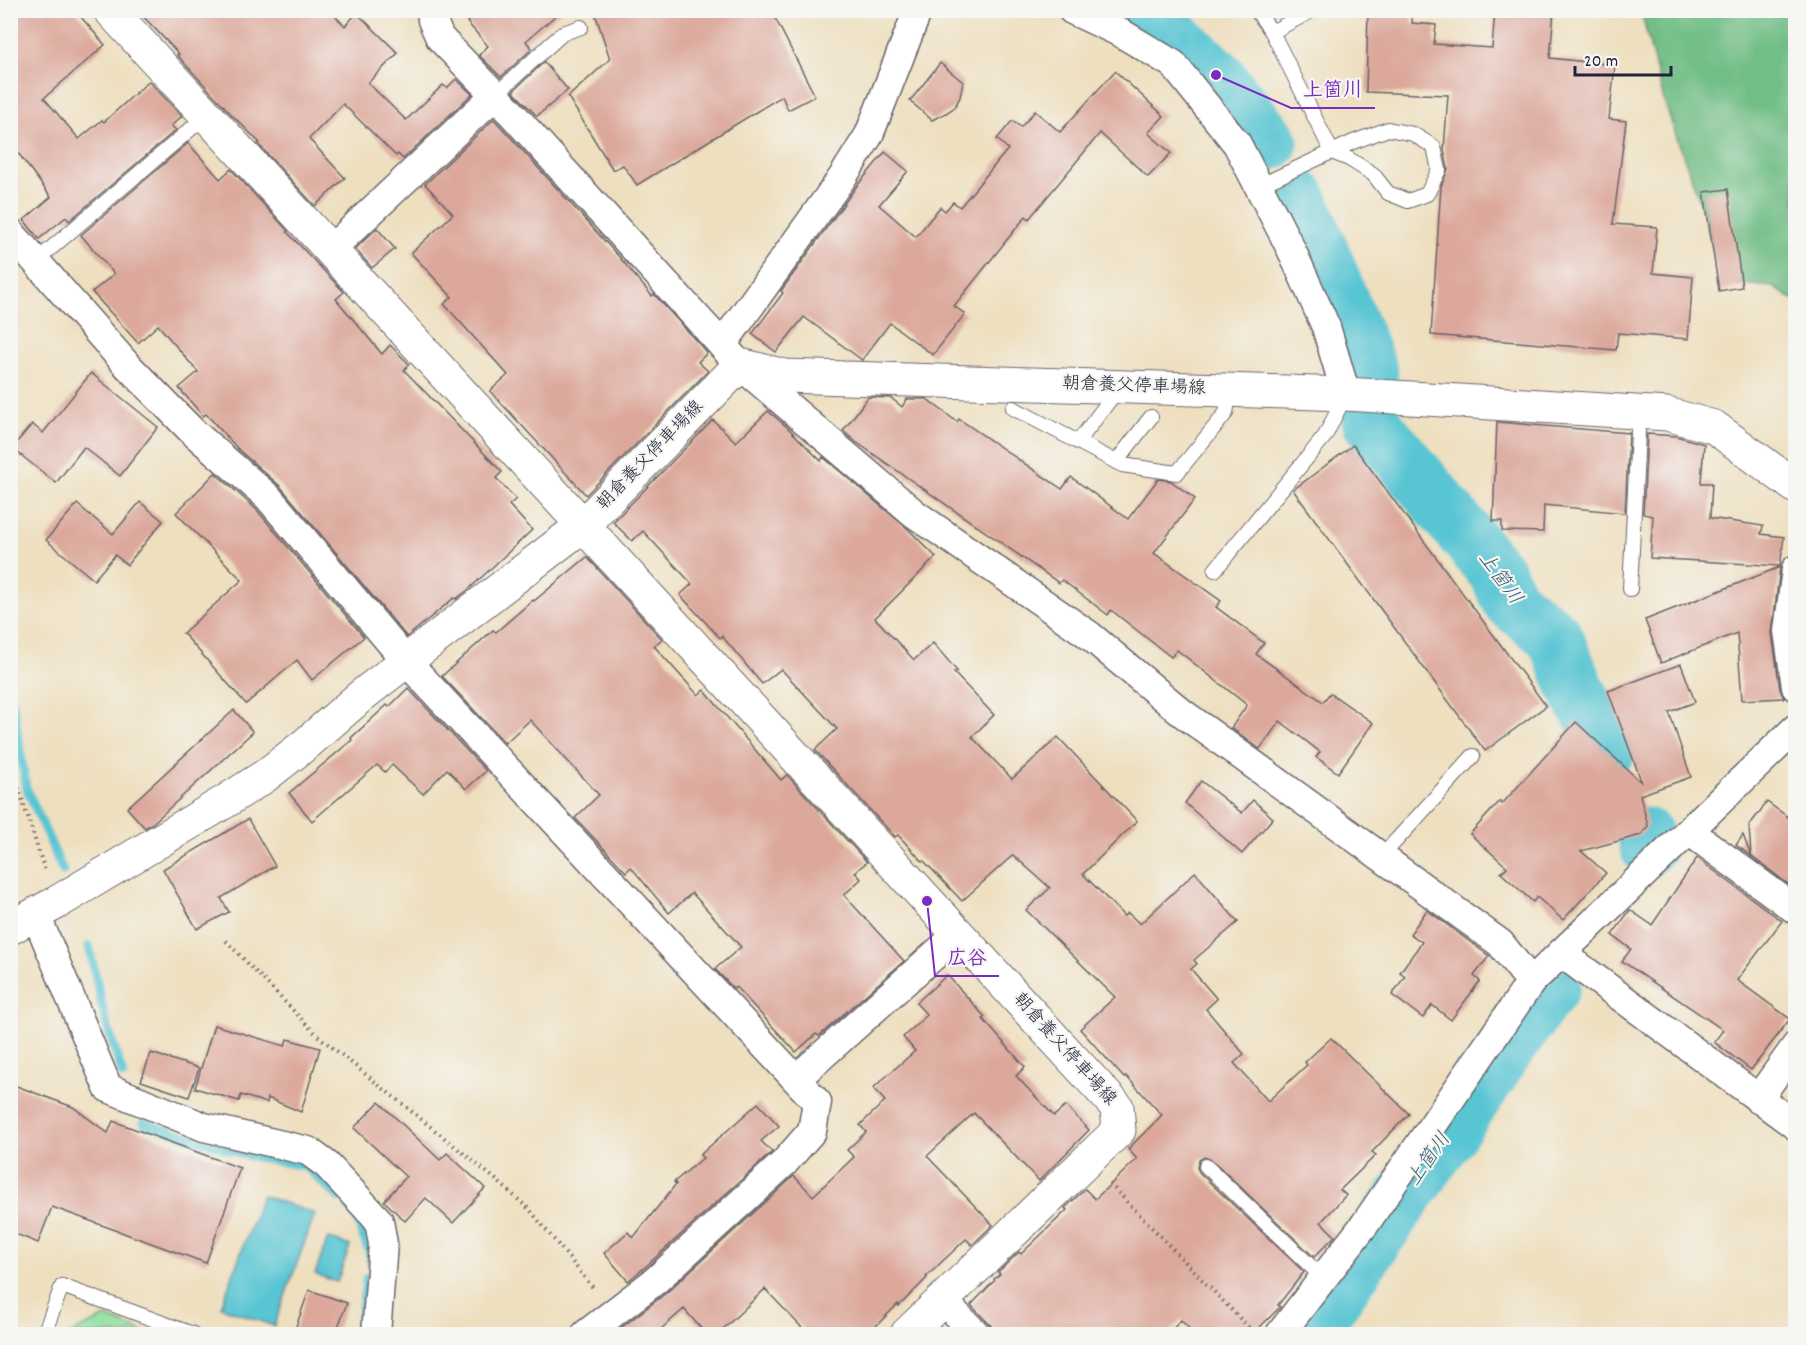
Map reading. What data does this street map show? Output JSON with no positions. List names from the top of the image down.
{
  "streets": {
    "main road": ["朝倉養父停車場線"]
  },
  "water": ["上箇川"],
  "places": ["上箇川", "広谷"],
  "scale_bar": "20 m"
}
